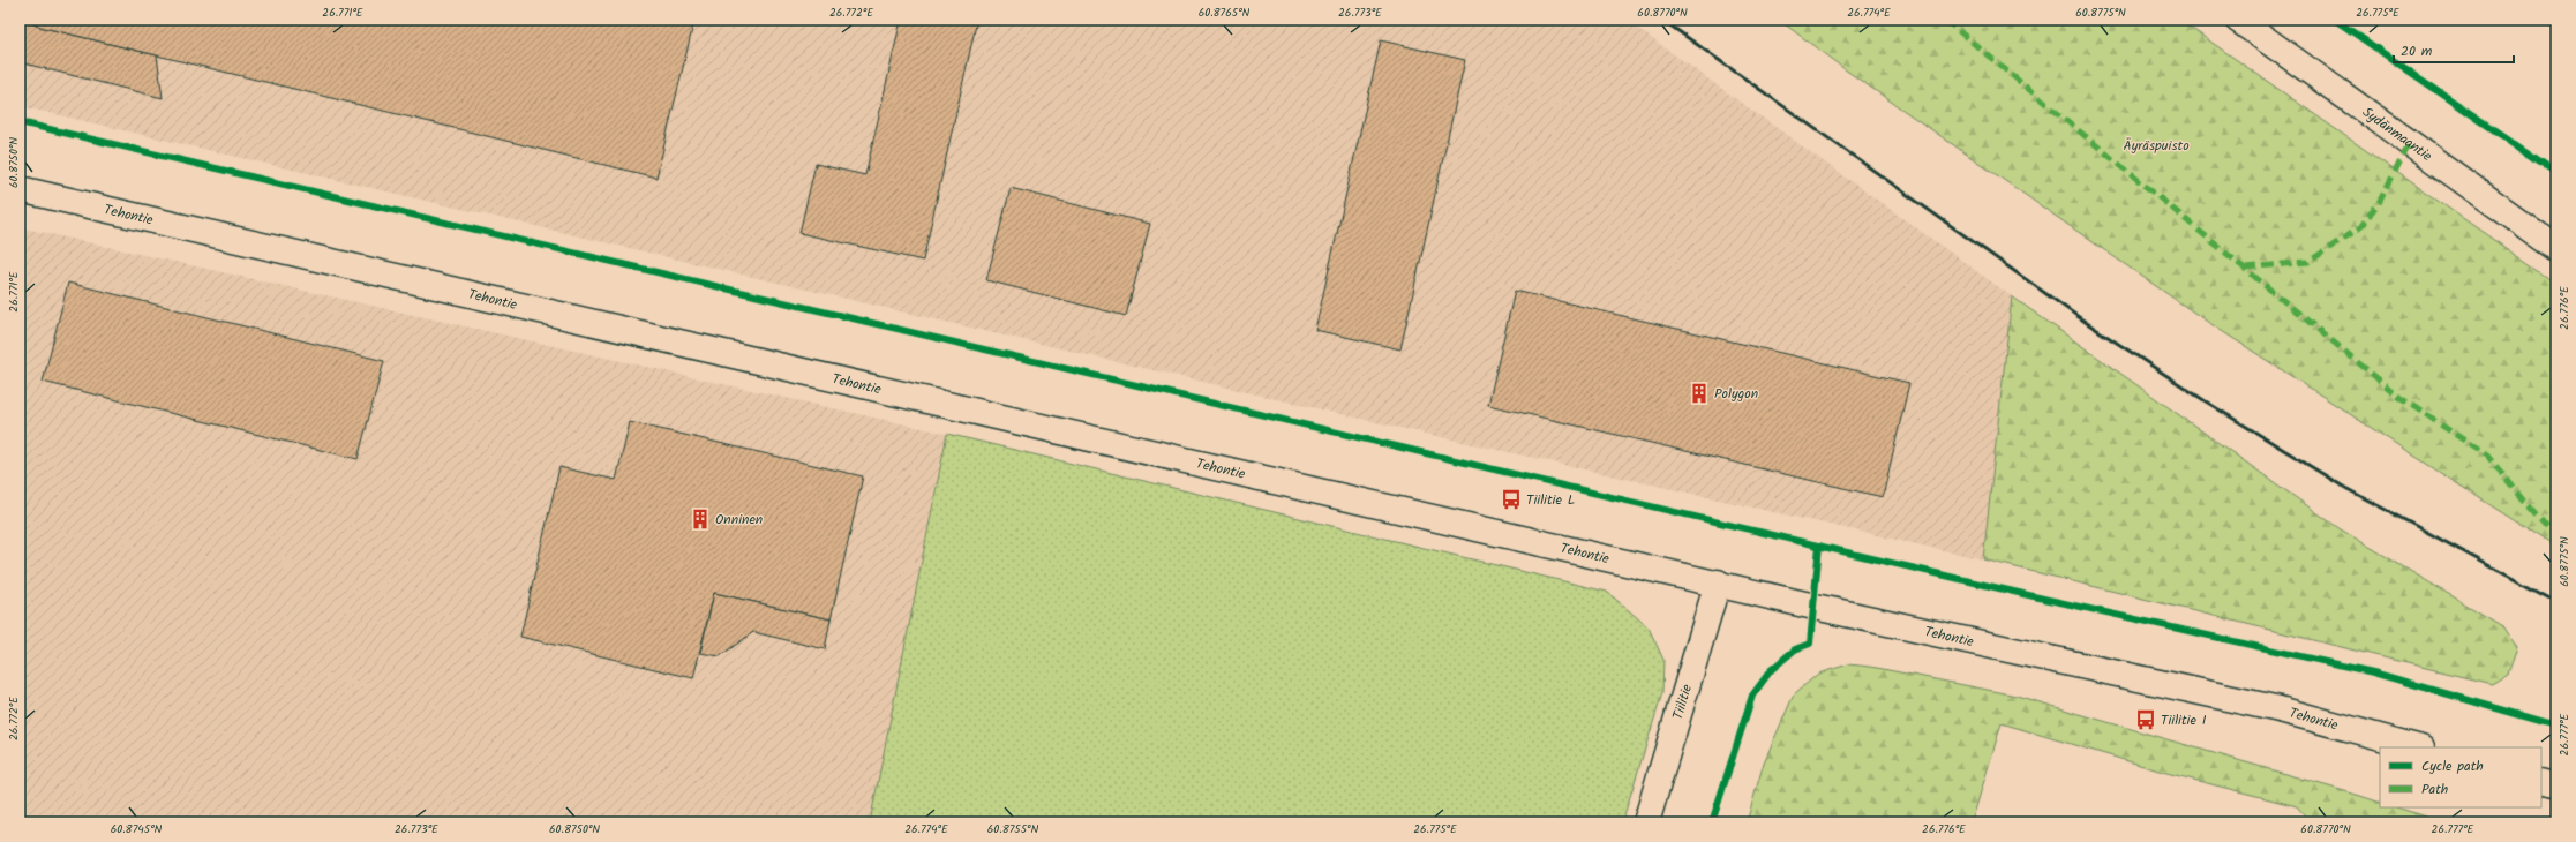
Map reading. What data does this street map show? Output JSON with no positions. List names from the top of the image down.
{
  "streets": {
    "street": ["Sydänmaantie", "Tehontie", "Tiilitie"]
  },
  "crossings": [
    ["Tehontie", "Tiilitie"]
  ],
  "parks": ["Äyräspuisto"],
  "places": {
    "building": ["Polygon", "Onninen"],
    "bus stop": ["Tiilitie L", "Tiilitie I"]
  },
  "legend": ["Cycle path", "Path"],
  "scale_bar": "20 m",
  "coordinates": [
    "26.771°E",
    "26.772°E",
    "60.8765°N",
    "26.773°E",
    "60.8770°N",
    "26.774°E",
    "60.8775°N",
    "26.775°E",
    "60.8750°N",
    "26.776°E",
    "26.777°E",
    "60.8745°N",
    "60.8755°N"
  ]
}
